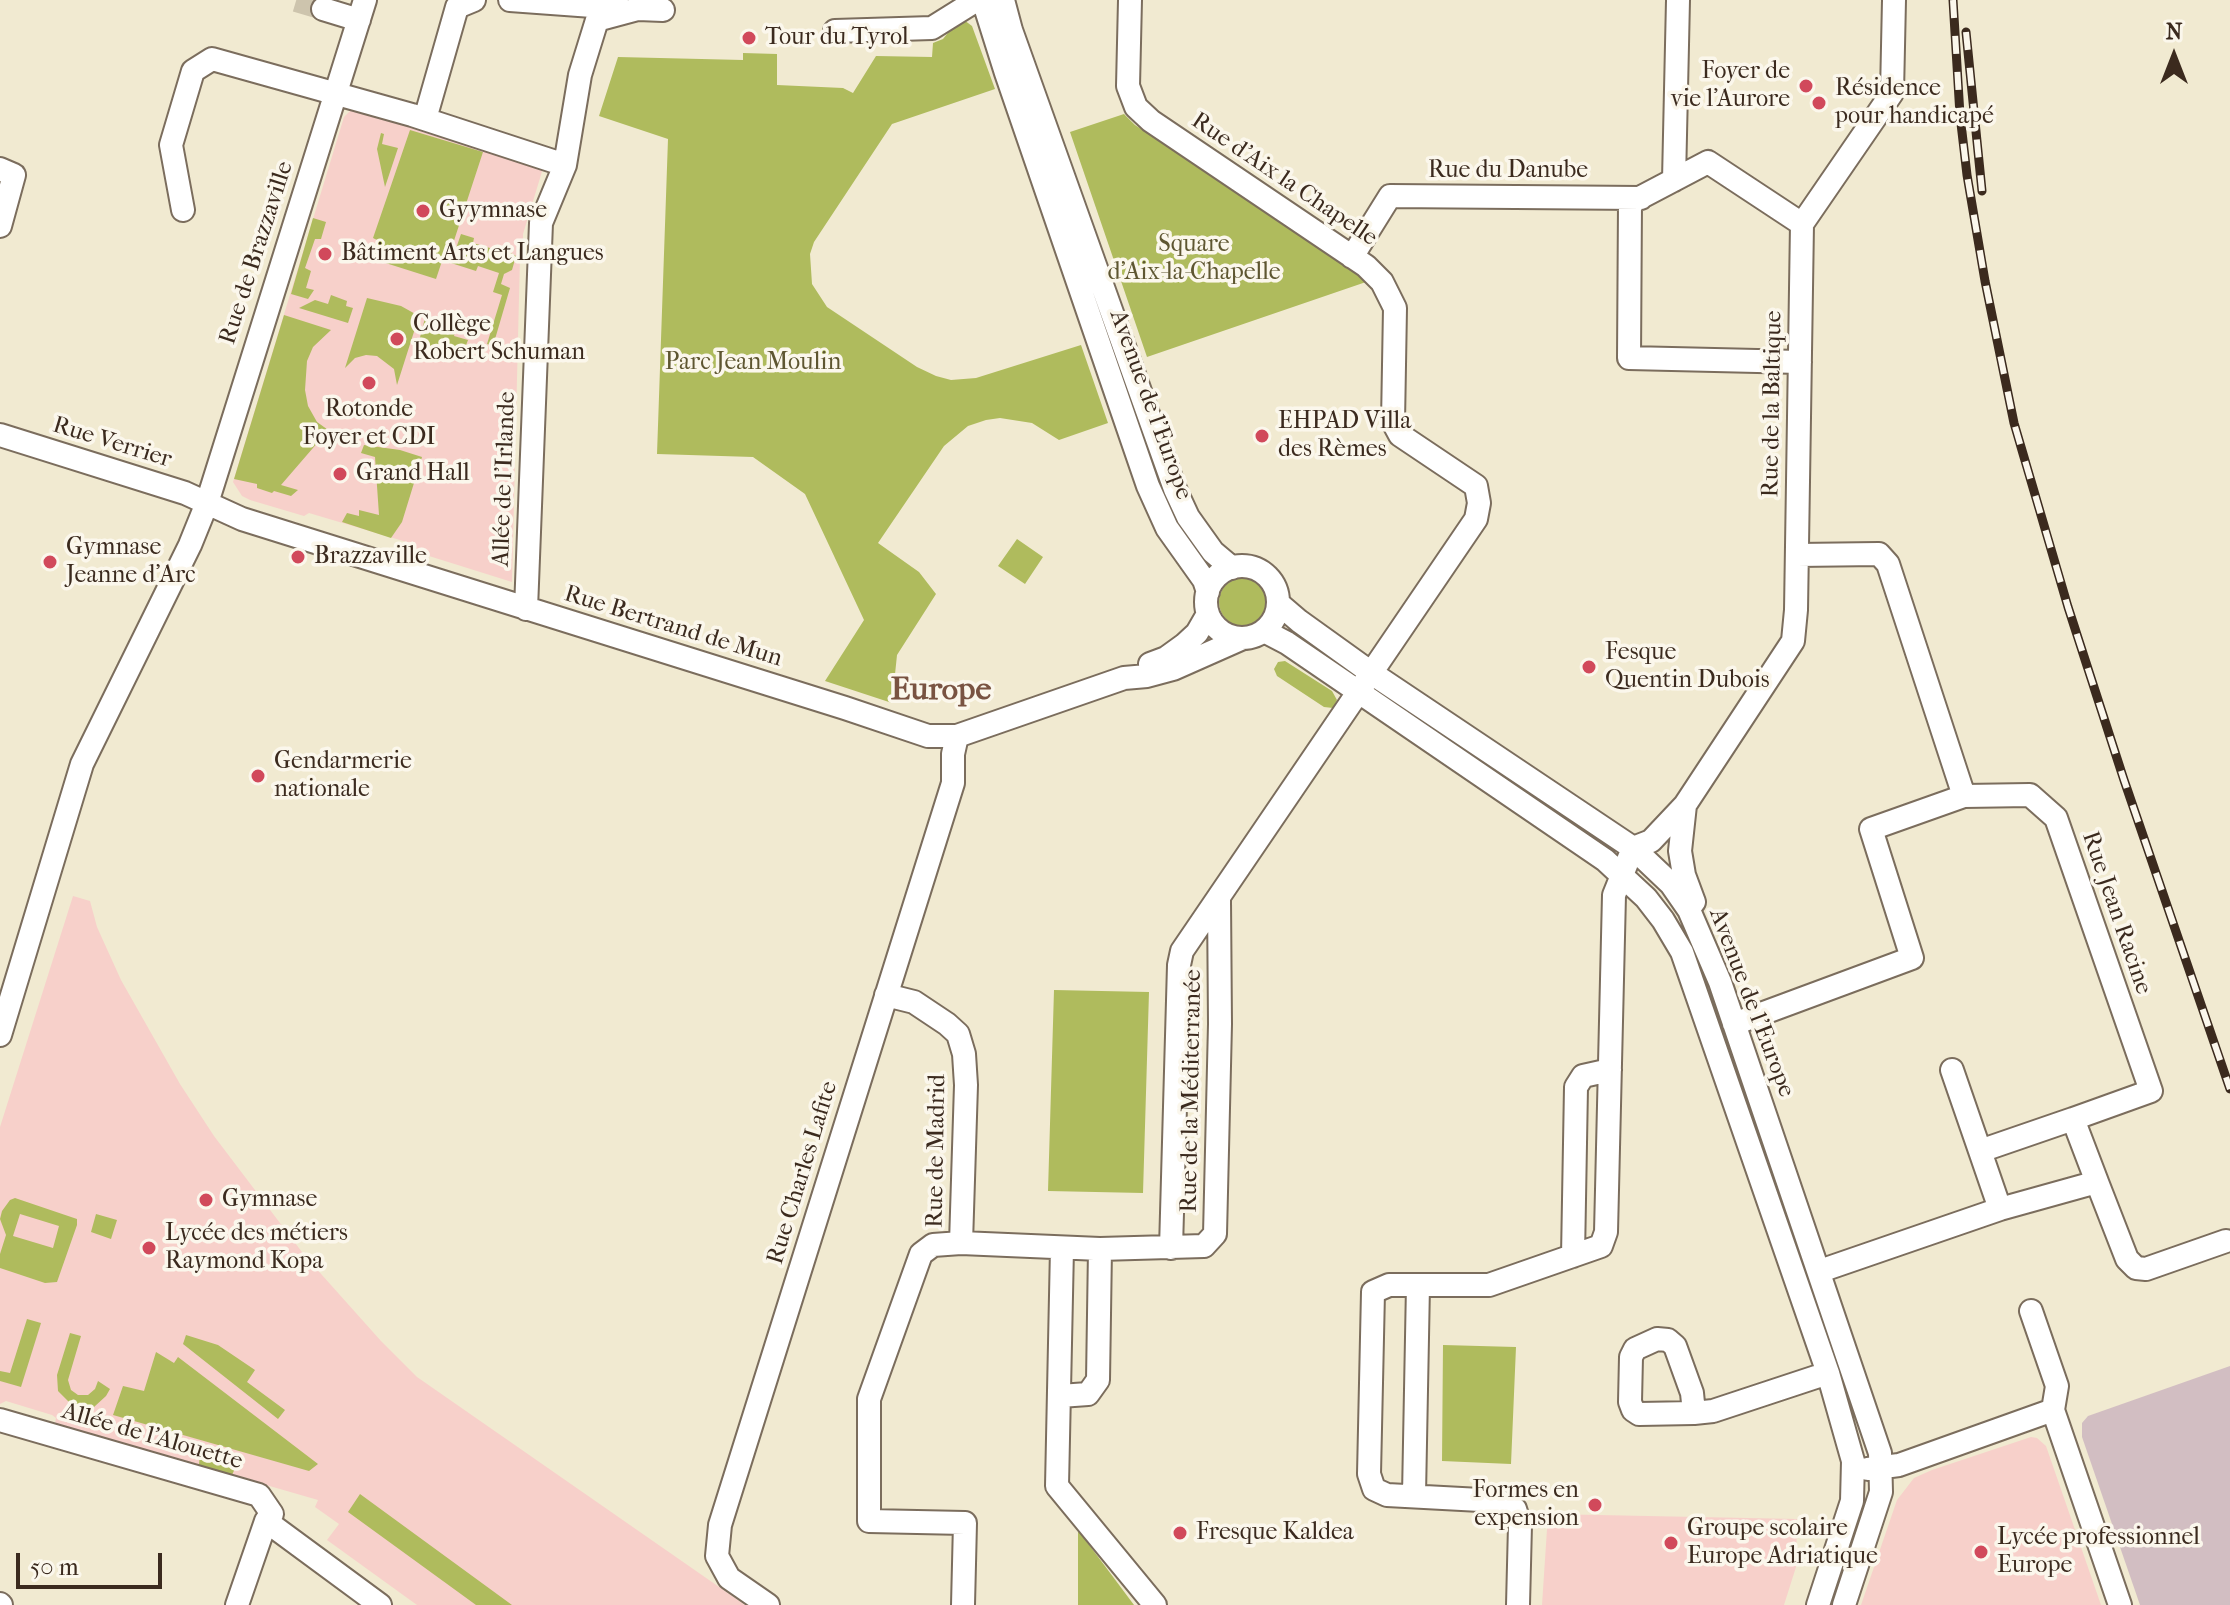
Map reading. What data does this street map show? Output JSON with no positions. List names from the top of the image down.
{
  "streets": {
    "street": [
      "Rue du Danube",
      "Rue d'Aix la Chapelle",
      "Rue de Brazzaville",
      "Rue de la Baltique",
      "Avenue de l'Europe",
      "Rue Verrier",
      "Allée de l'Irlande",
      "Rue Bertrand de Mun",
      "Rue Jean Racine",
      "Rue de la Méditerranée",
      "Rue de Madrid",
      "Rue Charles Lafite",
      "Allée de l'Alouette"
    ]
  },
  "crossings": [
    ["Rue du Danube", "Rue d'Aix la Chapelle"],
    ["Rue du Danube", "Rue de la Baltique"],
    ["Rue d'Aix la Chapelle", "Avenue de l'Europe"],
    ["Rue d'Aix la Chapelle", "Rue de la Méditerranée"],
    ["Rue de Brazzaville", "Rue Verrier"],
    ["Rue de Brazzaville", "Rue Bertrand de Mun"],
    ["Rue de la Baltique", "Avenue de l'Europe"],
    ["Avenue de l'Europe", "Rue Bertrand de Mun"],
    ["Avenue de l'Europe", "Rue de la Méditerranée"],
    ["Rue Verrier", "Rue Bertrand de Mun"],
    ["Allée de l'Irlande", "Rue Bertrand de Mun"],
    ["Rue Bertrand de Mun", "Rue Charles Lafite"],
    ["Rue de la Méditerranée", "Rue de Madrid"],
    ["Rue de Madrid", "Rue Charles Lafite"]
  ],
  "districts": ["Europe"],
  "parks": ["Square d’Aix-la-Chapelle", "Parc Jean Moulin"],
  "places": [
    "Tour du Tyrol",
    "Foyer de vie l’Aurore",
    "Résidence pour handicapé",
    "Gyymnase",
    "Bâtiment Arts et Langues",
    "Collège Robert Schuman",
    "Rotonde Foyer et CDI",
    "EHPAD Villa des Rèmes",
    "Grand Hall",
    "Brazzaville",
    "Gymnase Jeanne d'Arc",
    "Fesque Quentin Dubois",
    "Gendarmerie nationale",
    "Gymnase",
    "Lycée des métiers Raymond Kopa",
    "Formes en expension",
    "Fresque Kaldea",
    "Groupe scolaire Europe Adriatique",
    "Lycée professionnel Europe"
  ],
  "scale_bar": "50 m",
  "north": "top"
}
